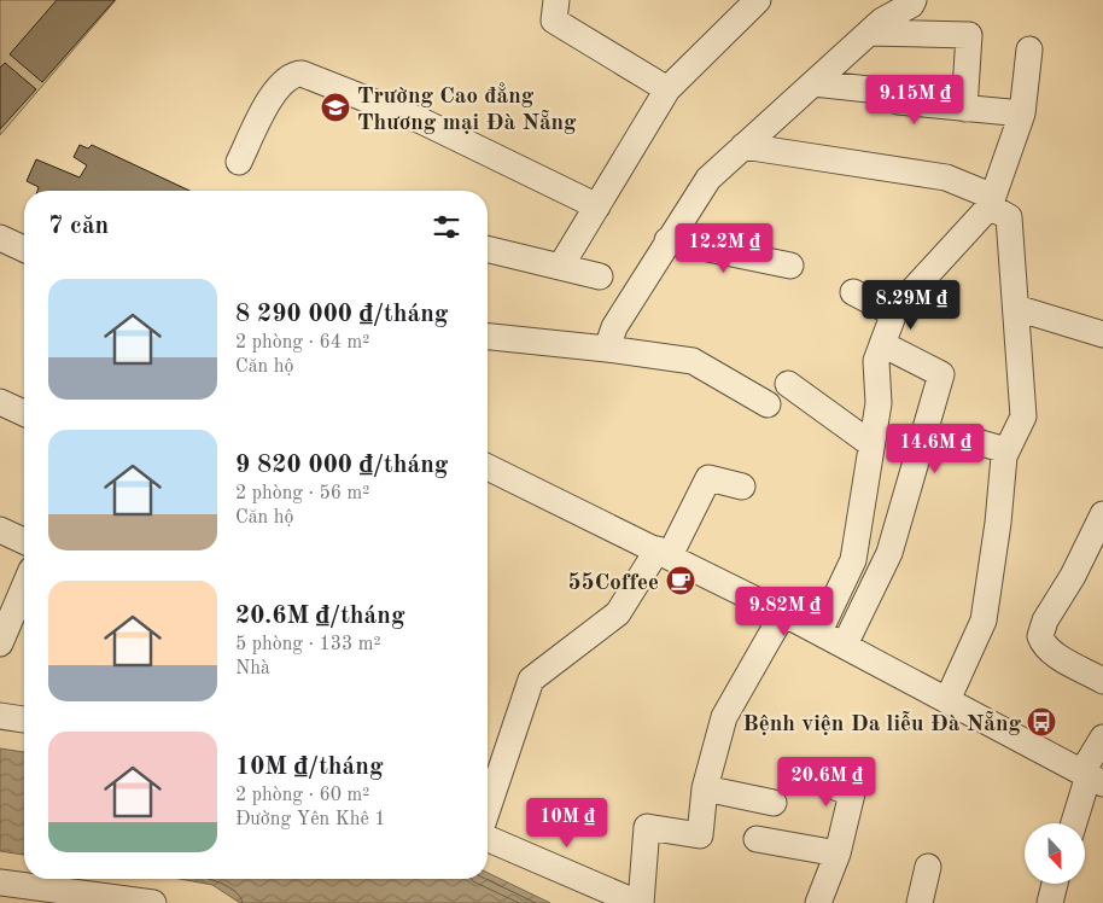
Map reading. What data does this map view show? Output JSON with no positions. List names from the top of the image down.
{
  "places": {
    "school or university": ["Trường Cao đẳng Thương mại Đà Nẵng"],
    "cafe": ["55Coffee"],
    "bus stop": ["Bệnh viện Da liễu Đà Nẵng"]
  },
  "north": "bottom",
  "page": {
    "price": [
      "9.15M ₫",
      "12.2M ₫",
      "8.29M ₫",
      "14.6M ₫",
      "9.82M ₫",
      "20.6M ₫",
      "10M ₫"
    ],
    "heading": "7 căn",
    "list": [
      {
        "name": "8 290 000 ₫/tháng",
        "note": "2 phòng · 64 m² · Căn hộ"
      },
      {
        "name": "9 820 000 ₫/tháng",
        "note": "2 phòng · 56 m² · Căn hộ"
      },
      {
        "name": "20.6M ₫/tháng",
        "note": "5 phòng · 133 m² · Nhà"
      },
      {
        "name": "10M ₫/tháng",
        "note": "2 phòng · 60 m² · Đường Yên Khê 1"
      }
    ]
  }
}
